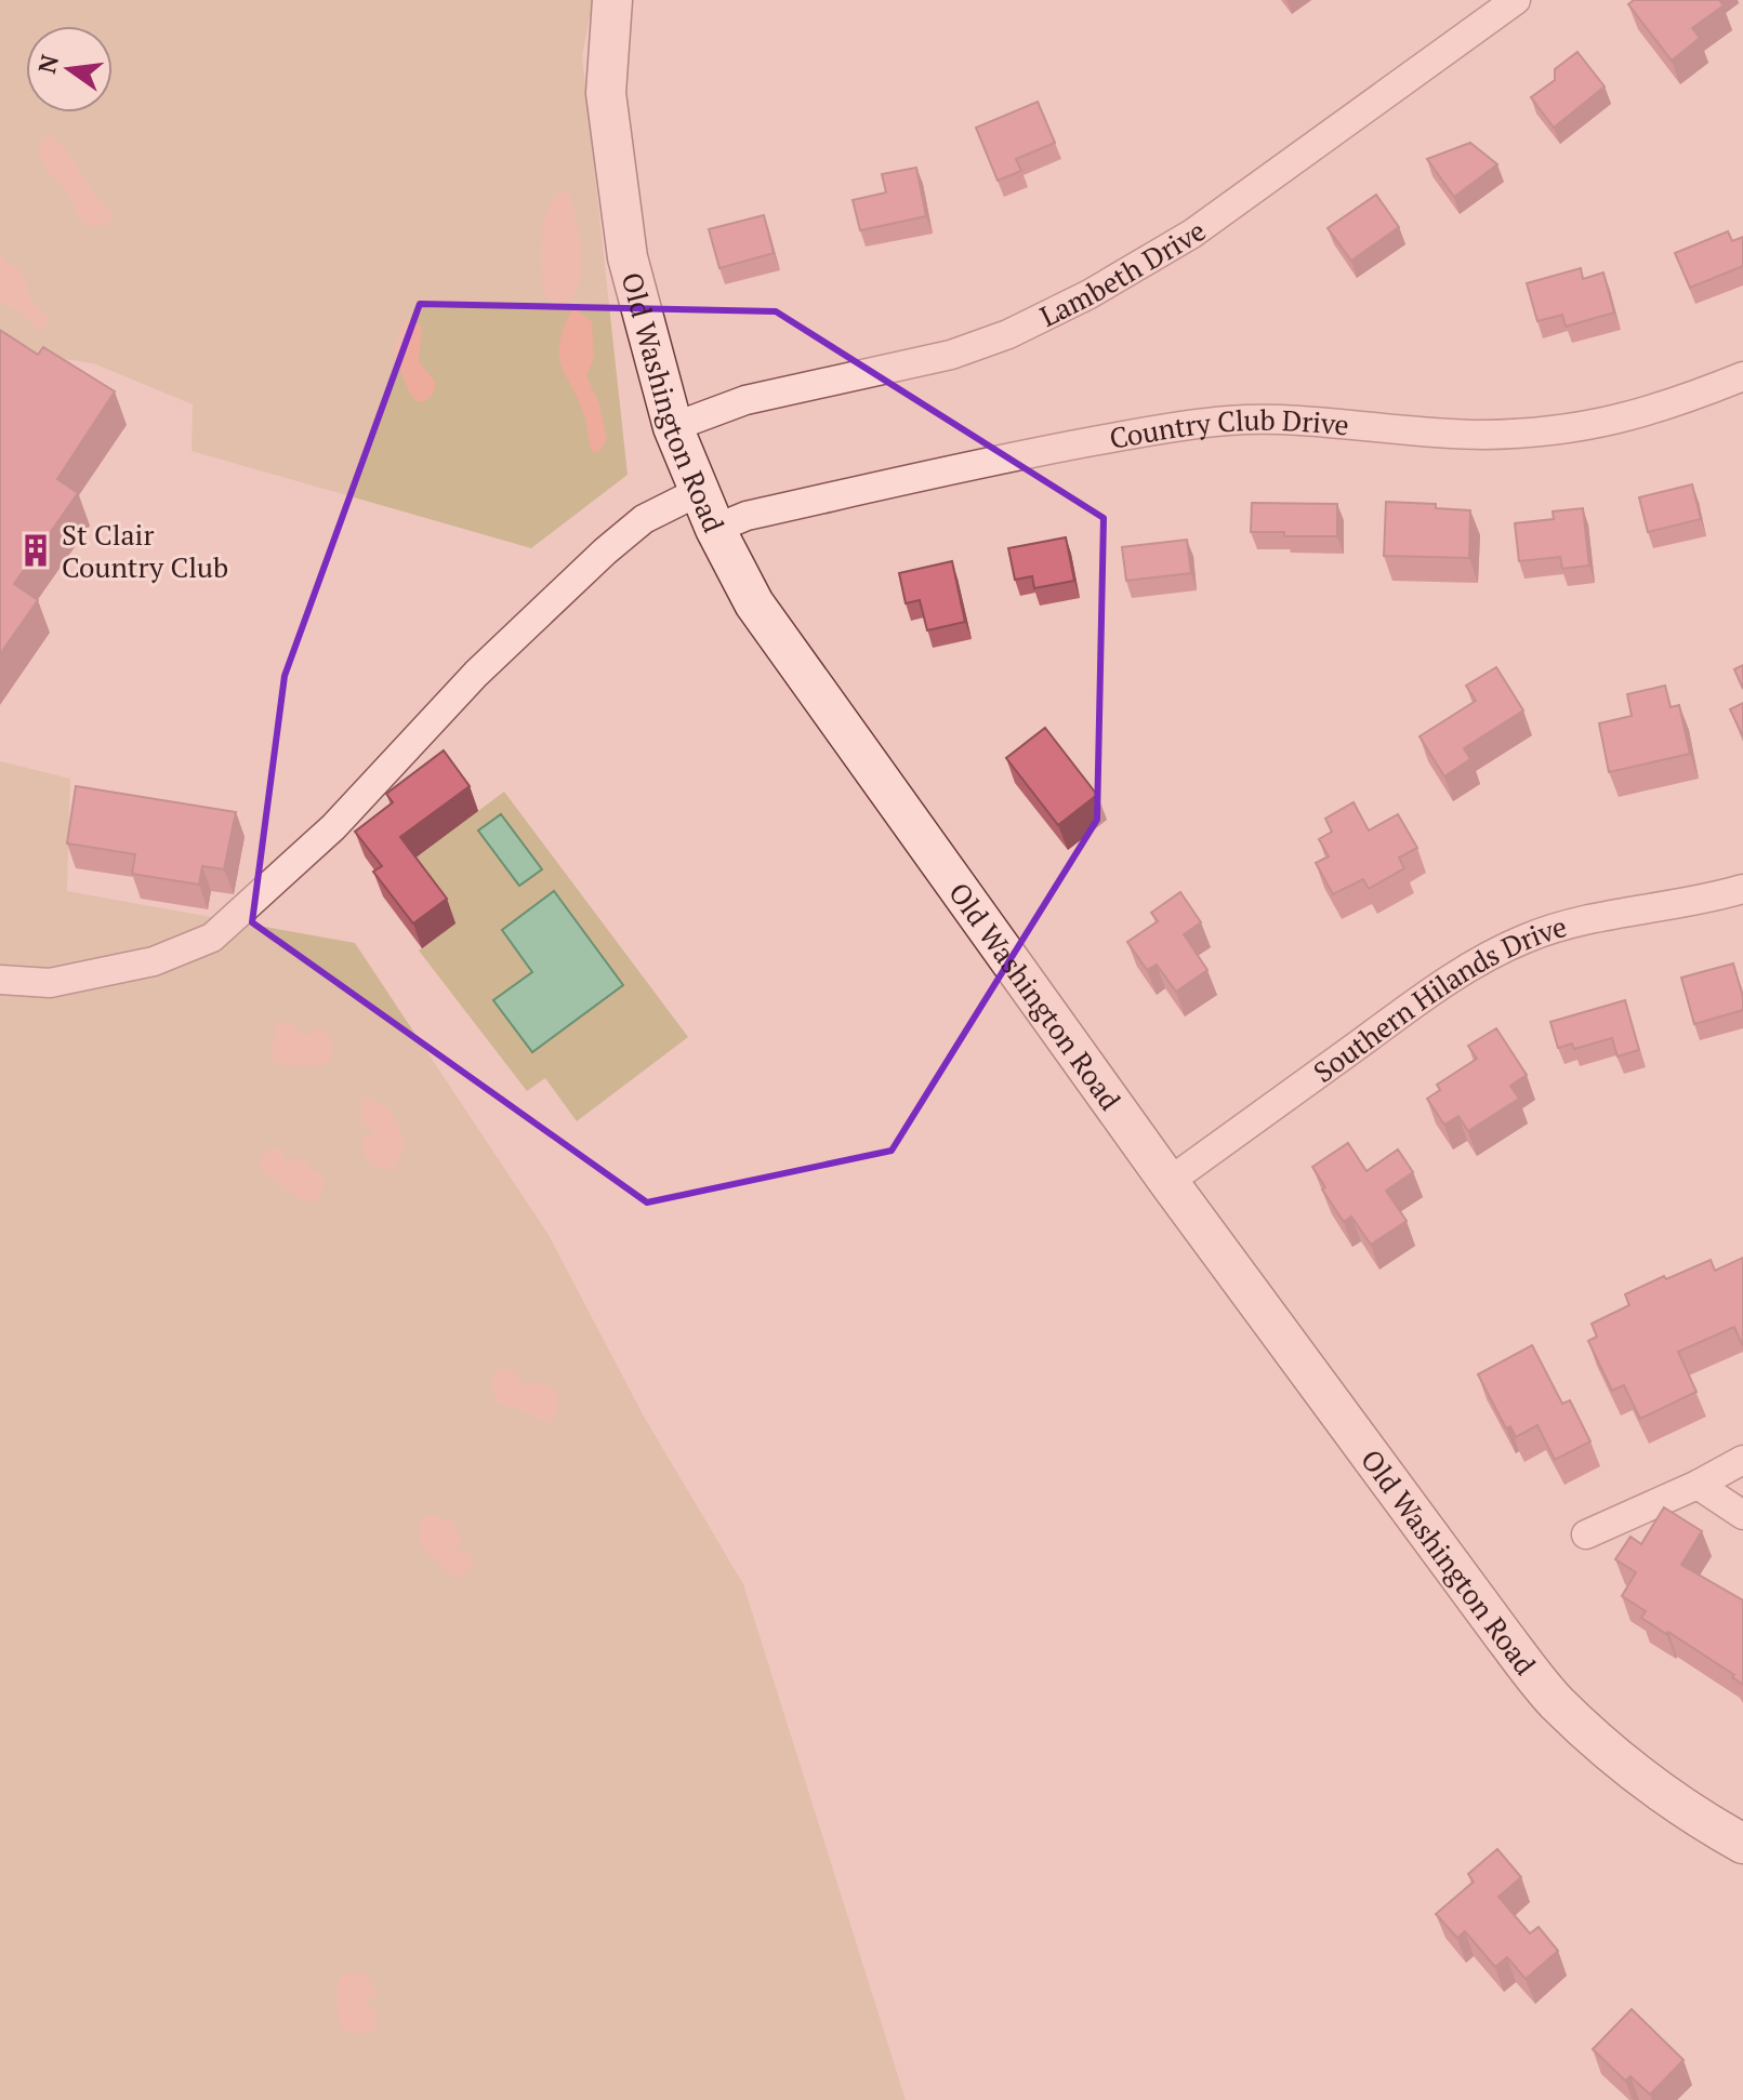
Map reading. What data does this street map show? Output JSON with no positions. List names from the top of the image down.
{
  "streets": {
    "street": [
      "Lambeth Drive",
      "Old Washington Road",
      "Country Club Drive",
      "Southern Hilands Drive"
    ]
  },
  "crossings": [
    ["Lambeth Drive", "Old Washington Road"],
    ["Old Washington Road", "Country Club Drive"],
    ["Old Washington Road", "Southern Hilands Drive"]
  ],
  "places": {
    "building": ["St Clair Country Club"]
  },
  "north": "left"
}
